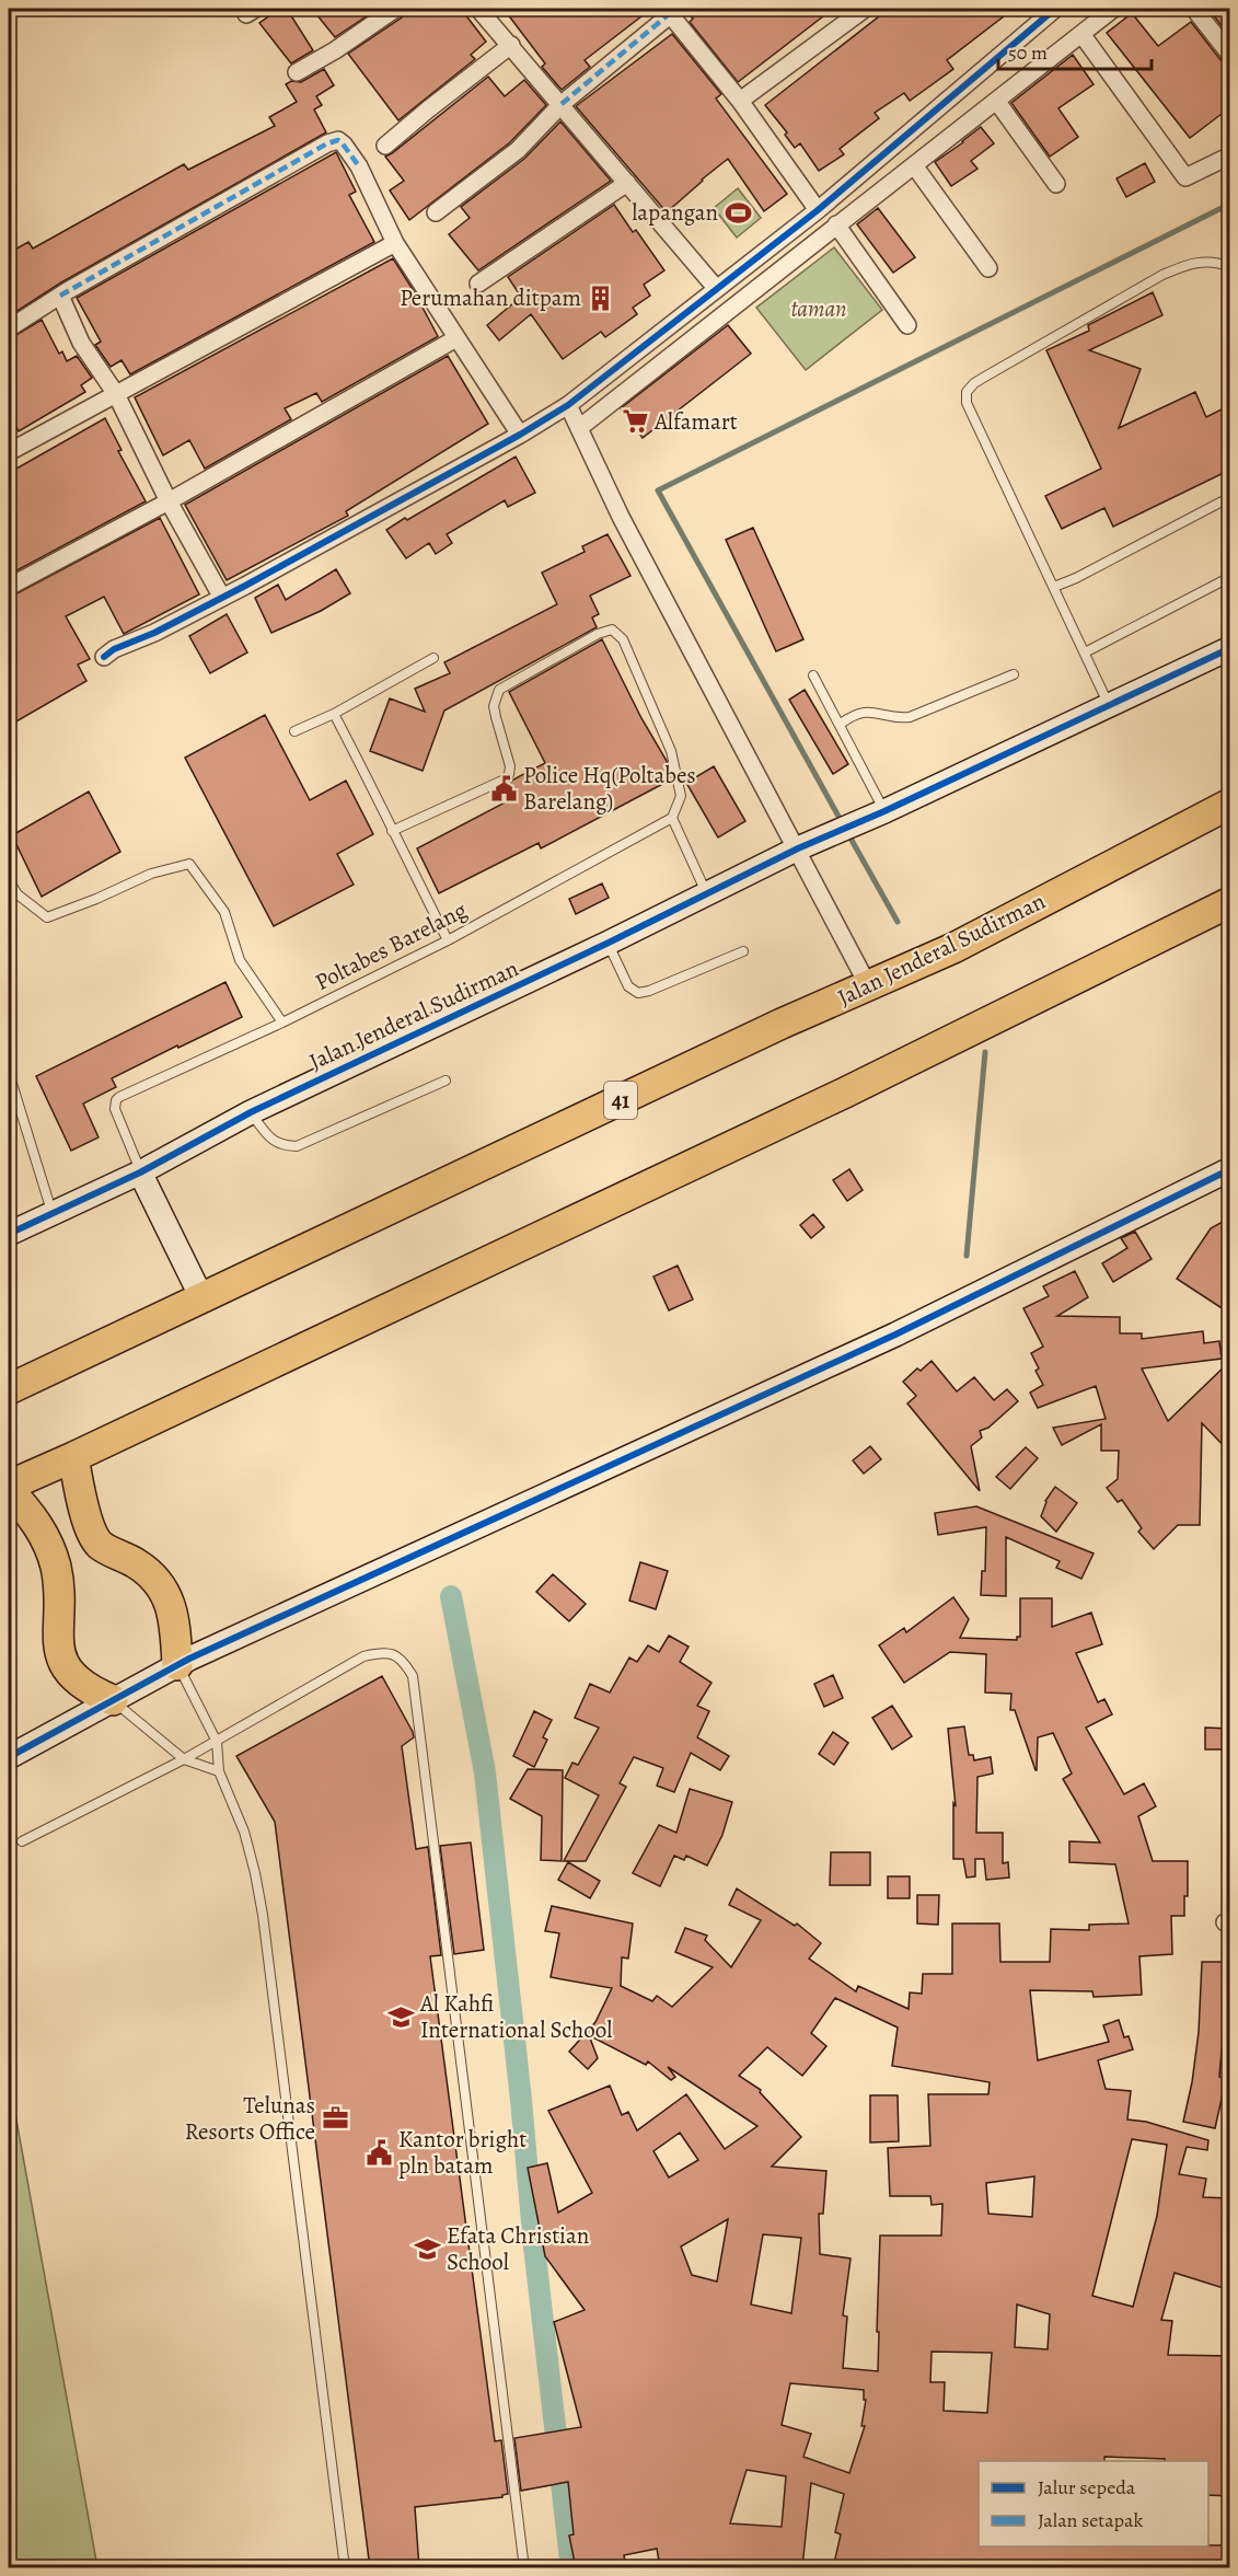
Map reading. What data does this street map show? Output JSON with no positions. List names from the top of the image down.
{
  "streets": {
    "highway": ["Jalan Jenderal Sudirman", "41"],
    "lane": ["Poltabes Barelang"]
  },
  "crossings": [
    ["Poltabes Barelang", "Jalan Jenderal Sudirman"]
  ],
  "parks": ["taman"],
  "places": {
    "sports": ["lapangan"],
    "building": ["Perumahan ditpam"],
    "supermarket": ["Alfamart"],
    "public building": ["Police Hq(Poltabes Barelang)", "Kantor bright pln batam"],
    "school or university": ["Al Kahfi International School", "Efata Christian School"],
    "office": ["Telunas Resorts Office"]
  },
  "legend": ["Jalur sepeda", "Jalan setapak"],
  "scale_bar": "50 m"
}
